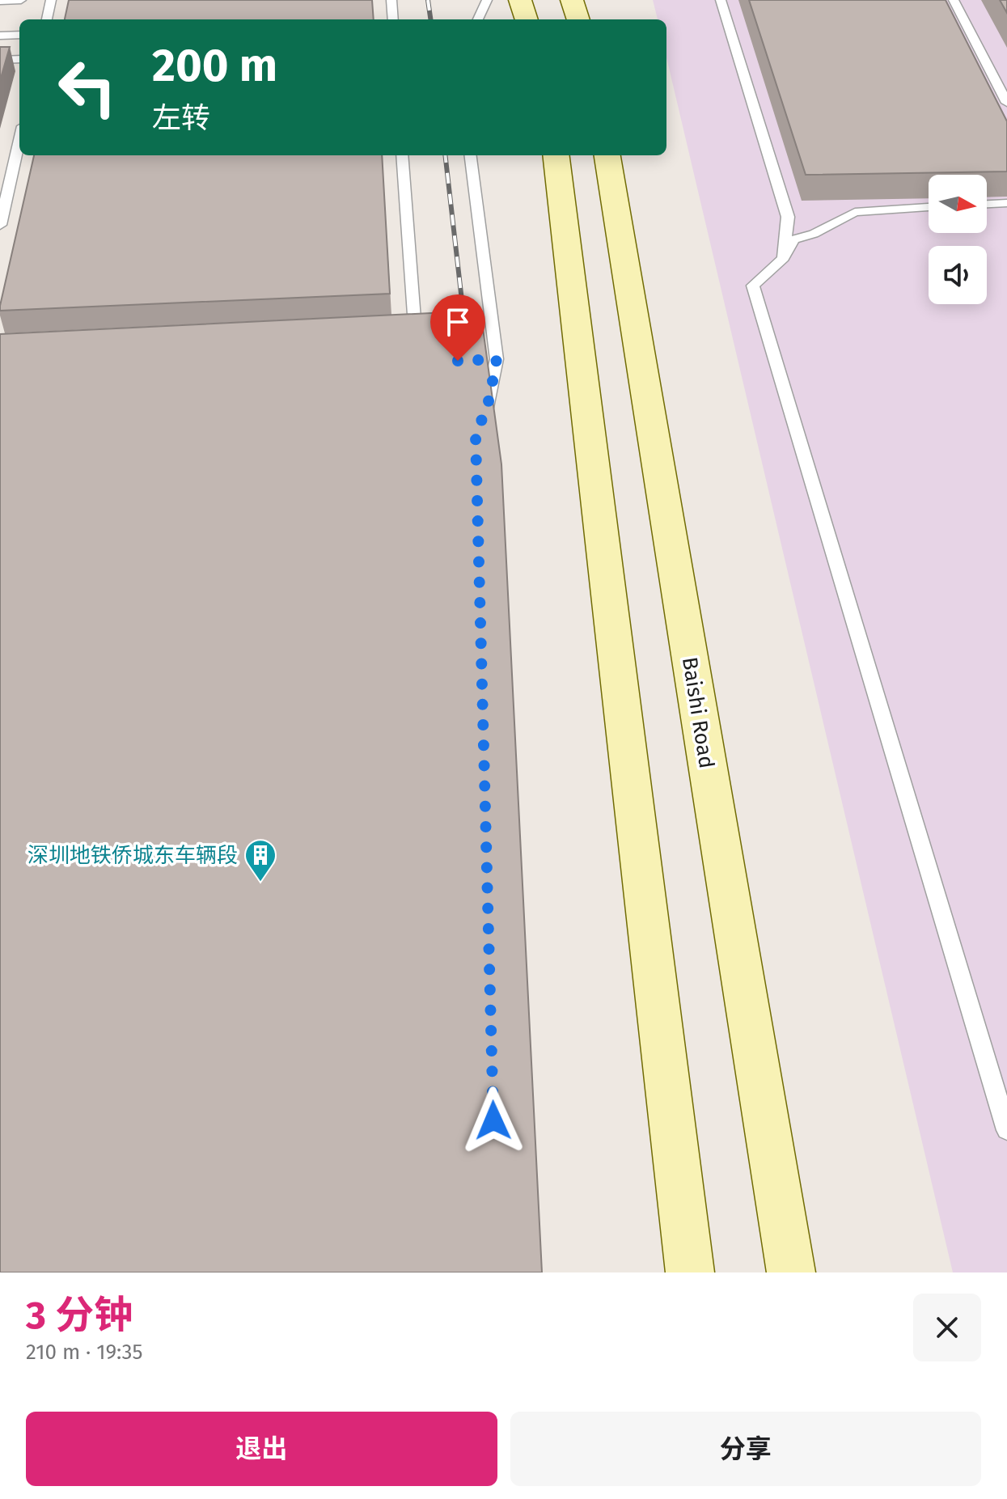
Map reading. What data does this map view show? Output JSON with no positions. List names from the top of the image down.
{
  "streets": {
    "main road": ["Baishi Road"]
  },
  "places": {
    "building": ["深圳地铁侨城东车辆段"]
  },
  "north": "right",
  "page": {
    "turn": ["200 m", "左转"],
    "heading": ["3 分钟", "210 m · 19:35"],
    "buttons": ["退出", "分享"]
  }
}
